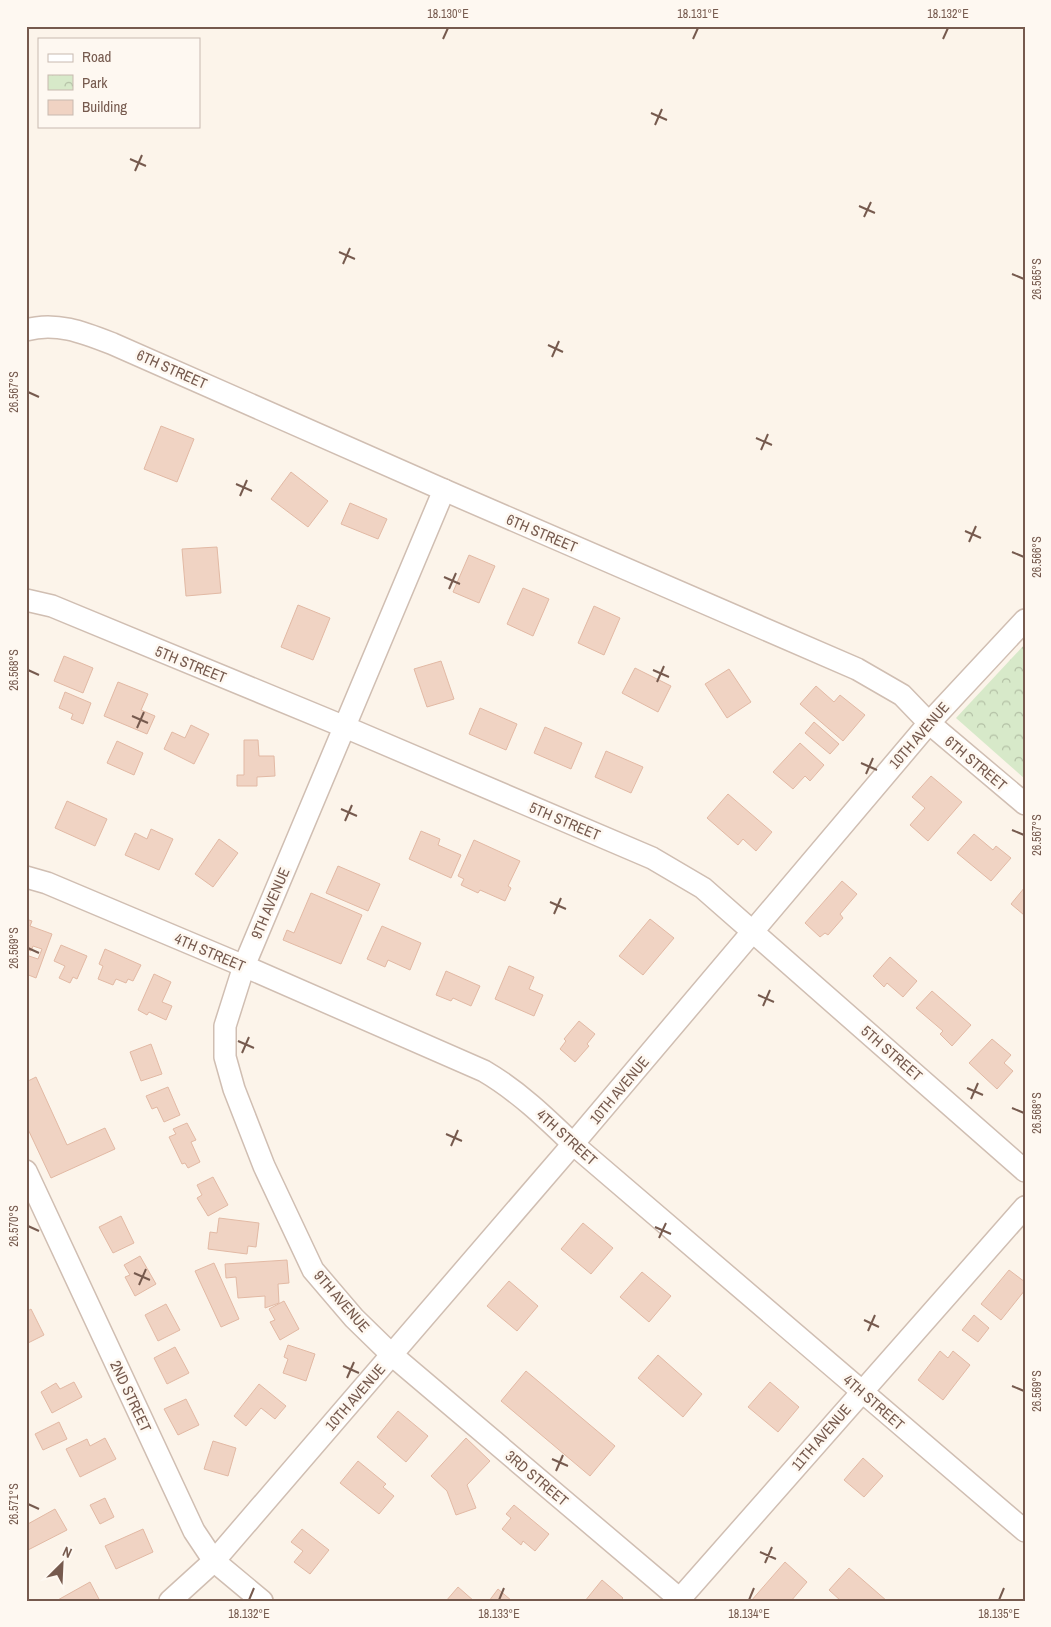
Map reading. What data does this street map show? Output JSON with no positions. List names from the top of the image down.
{
  "streets": {
    "street": [
      "6TH STREET",
      "5TH STREET",
      "10TH AVENUE",
      "9TH AVENUE",
      "4TH STREET",
      "2ND STREET",
      "11TH AVENUE",
      "3RD STREET"
    ]
  },
  "crossings": [
    ["6TH STREET", "10TH AVENUE"],
    ["6TH STREET", "9TH AVENUE"],
    ["5TH STREET", "10TH AVENUE"],
    ["5TH STREET", "9TH AVENUE"],
    ["10TH AVENUE", "9TH AVENUE"],
    ["10TH AVENUE", "4TH STREET"],
    ["10TH AVENUE", "2ND STREET"],
    ["10TH AVENUE", "3RD STREET"],
    ["9TH AVENUE", "4TH STREET"],
    ["9TH AVENUE", "3RD STREET"],
    ["4TH STREET", "11TH AVENUE"],
    ["11TH AVENUE", "3RD STREET"]
  ],
  "legend": ["Road", "Park", "Building"],
  "north": "top right",
  "coordinates": [
    "18.130°E",
    "18.131°E",
    "18.132°E",
    "26.565°S",
    "26.567°S",
    "26.566°S",
    "26.568°S",
    "26.569°S",
    "26.570°S",
    "26.571°S",
    "18.133°E",
    "18.134°E",
    "18.135°E"
  ]
}
